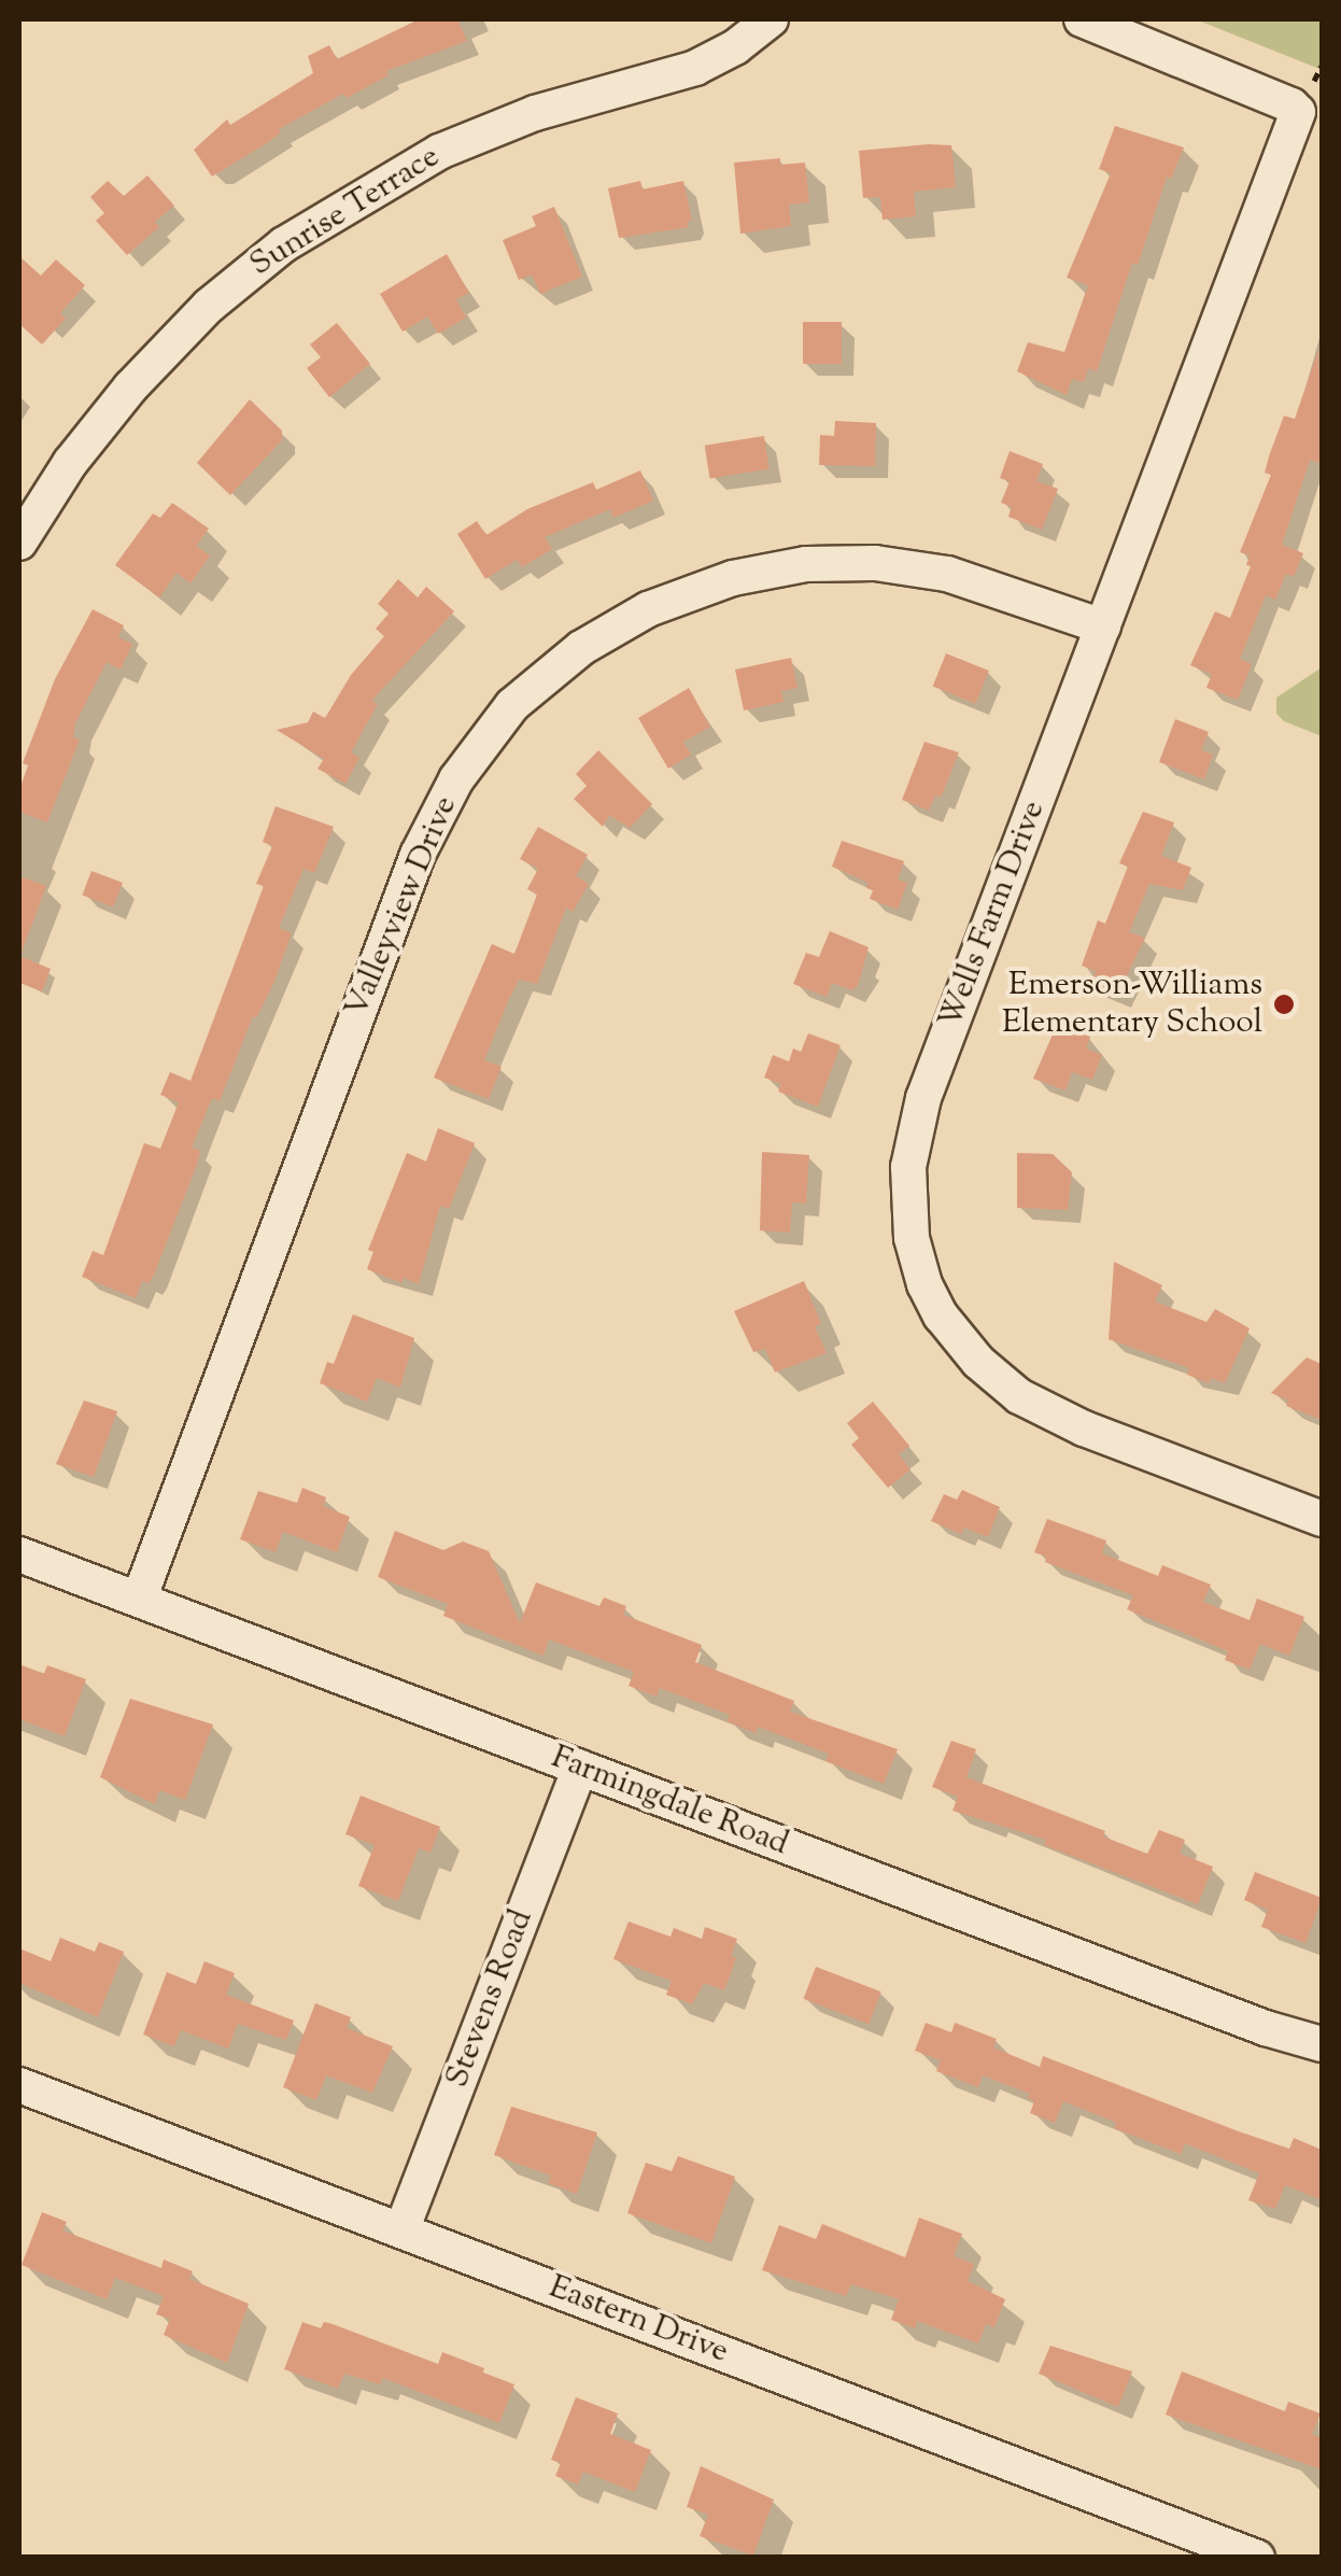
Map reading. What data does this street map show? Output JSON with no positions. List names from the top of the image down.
{
  "streets": {
    "street": [
      "Sunrise Terrace",
      "Valleyview Drive",
      "Wells Farm Drive",
      "Farmingdale Road",
      "Stevens Road",
      "Eastern Drive"
    ]
  },
  "crossings": [
    ["Valleyview Drive", "Wells Farm Drive"],
    ["Valleyview Drive", "Farmingdale Road"],
    ["Farmingdale Road", "Stevens Road"],
    ["Stevens Road", "Eastern Drive"]
  ],
  "places": ["Emerson-Williams Elementary School"]
}
